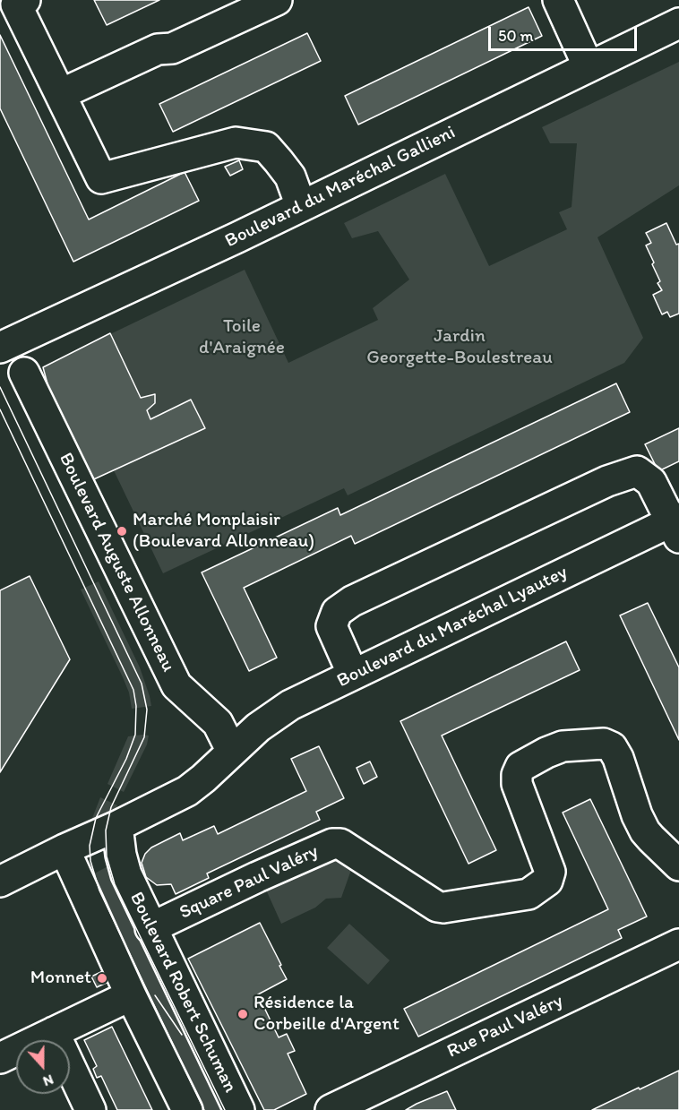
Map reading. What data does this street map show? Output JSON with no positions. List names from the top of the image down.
{
  "streets": {
    "street": [
      "Boulevard du Maréchal Gallieni",
      "Boulevard Auguste Allonneau",
      "Boulevard du Maréchal Lyautey",
      "Square Paul Valéry",
      "Boulevard Robert Schuman",
      "Rue Paul Valéry"
    ]
  },
  "crossings": [
    ["Boulevard Auguste Allonneau", "Boulevard du Maréchal Lyautey"],
    ["Boulevard du Maréchal Lyautey", "Boulevard Robert Schuman"],
    ["Square Paul Valéry", "Boulevard Robert Schuman"]
  ],
  "parks": ["Toile d'Araignée", "Jardin Georgette-Boulestreau"],
  "places": ["Marché Monplaisir (Boulevard Allonneau)", "Monnet", "Résidence la Corbeille d'Argent"],
  "scale_bar": "50 m",
  "north": "bottom"
}
